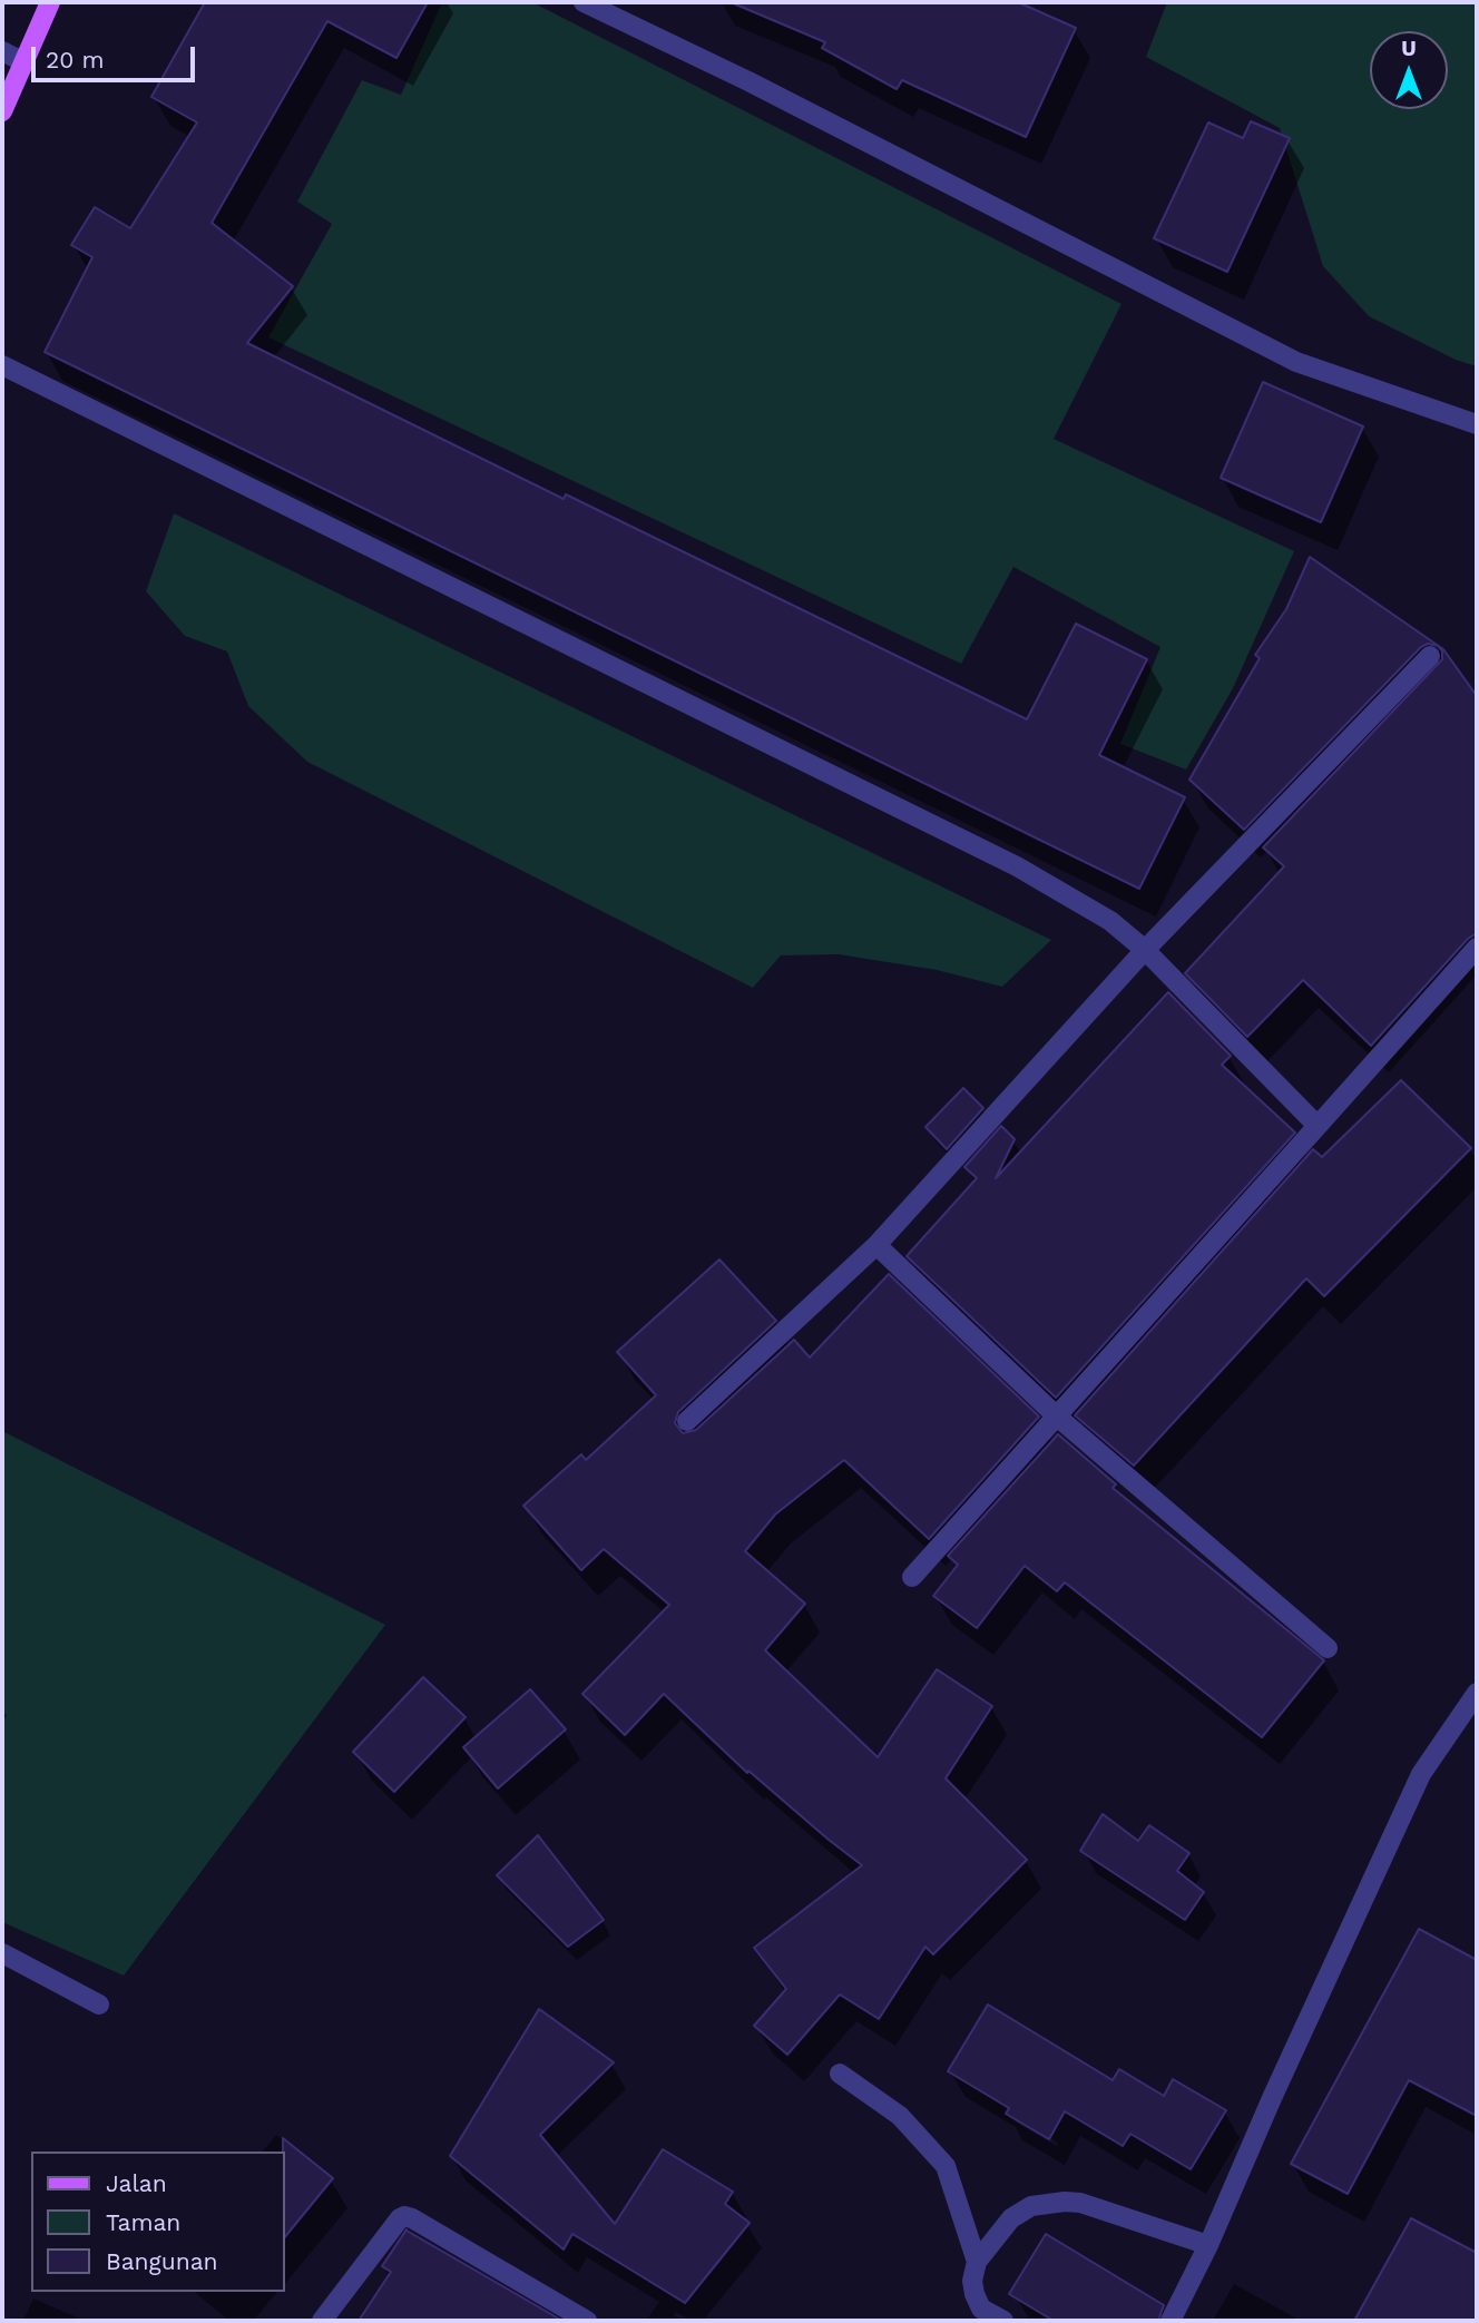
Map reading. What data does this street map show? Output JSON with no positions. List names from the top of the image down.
{
  "legend": ["Jalan", "Taman", "Bangunan"],
  "scale_bar": "20 m",
  "north": "top"
}
